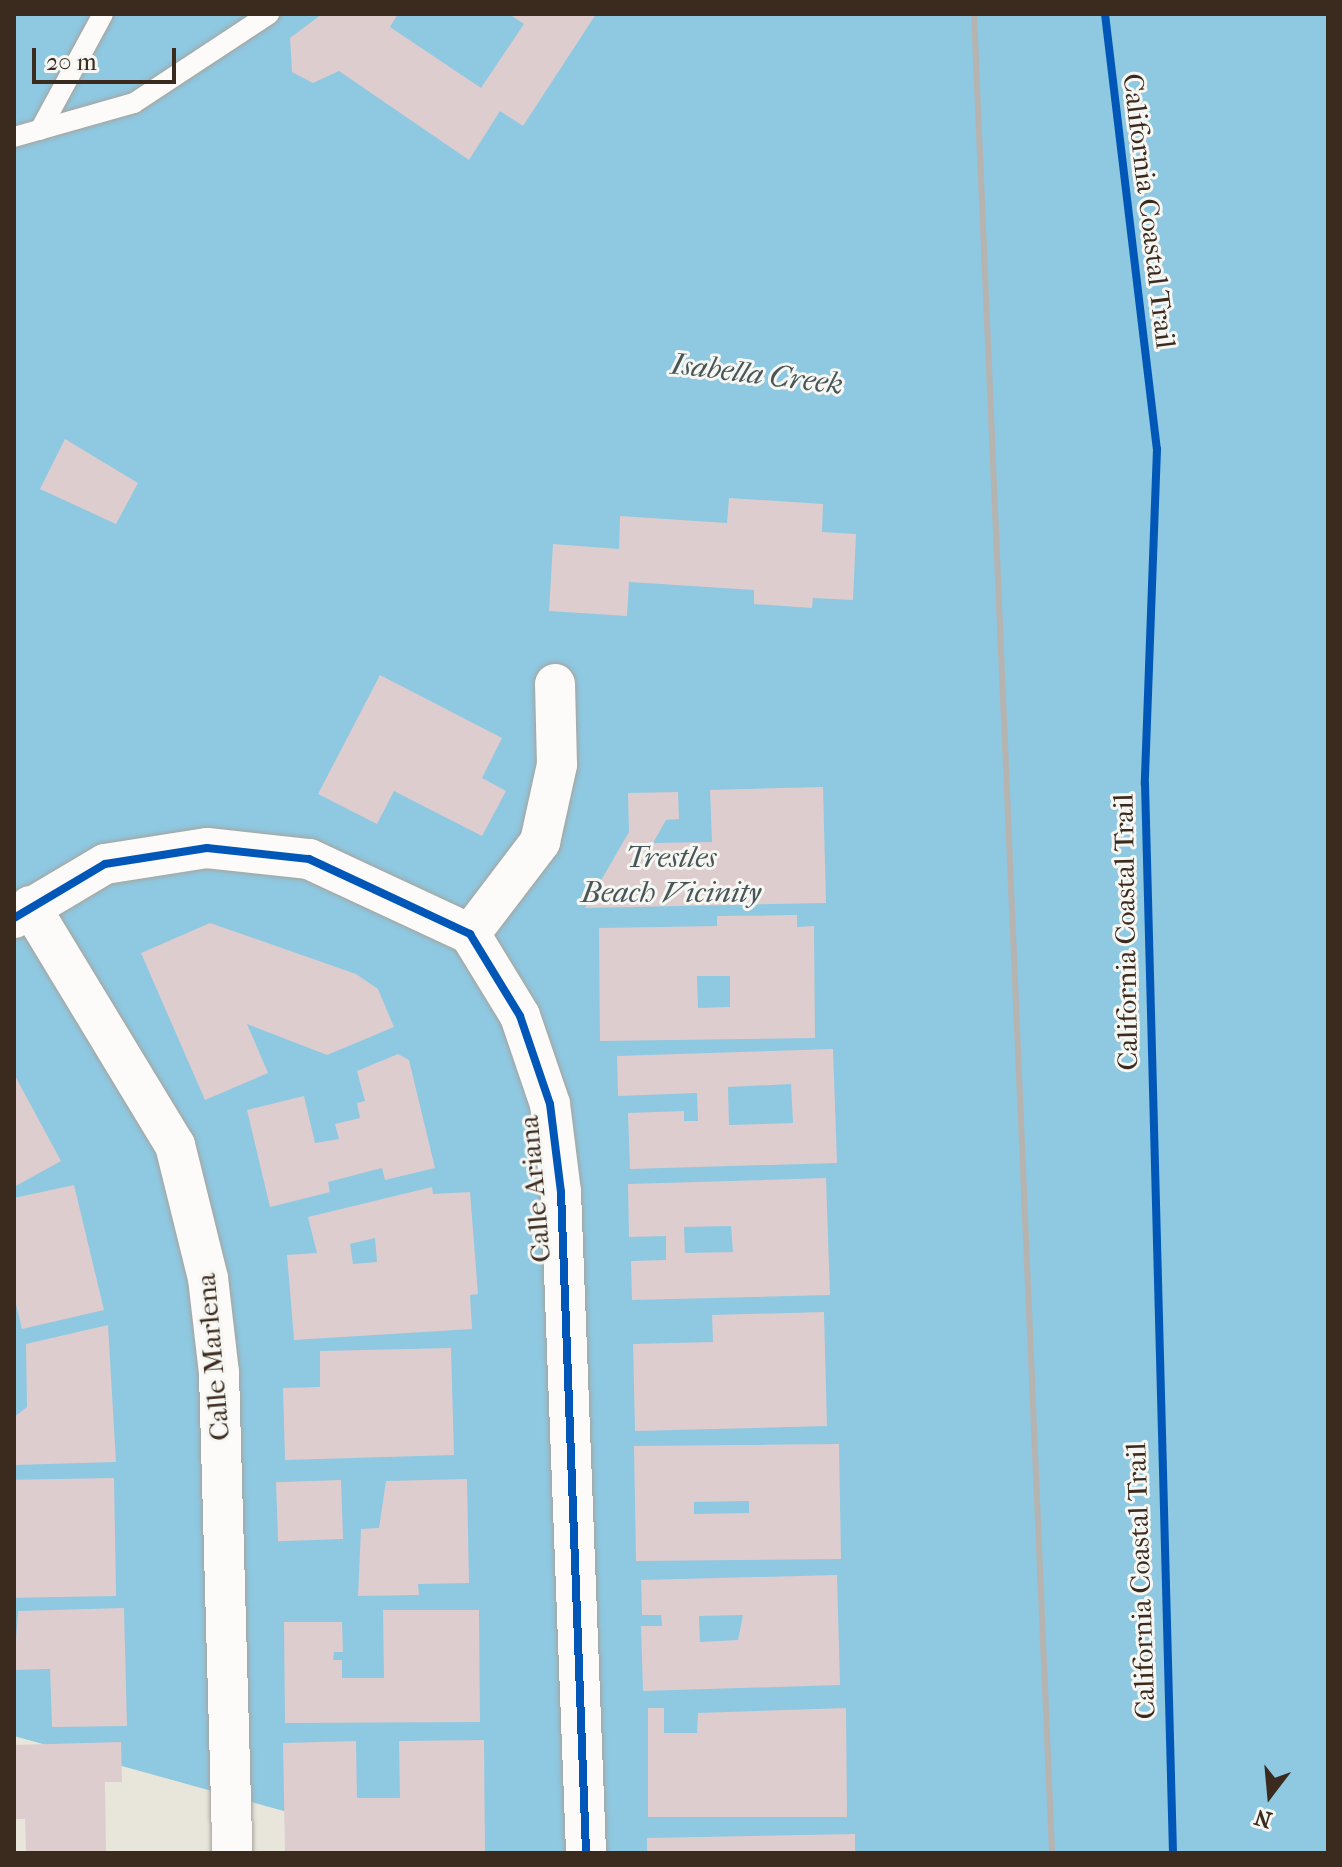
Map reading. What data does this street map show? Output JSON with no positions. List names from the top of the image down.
{
  "streets": {
    "street": ["Calle Ariana", "Calle Marlena"],
    "cycle path": ["California Coastal Trail"]
  },
  "water": ["Isabella Creek", "Trestles Beach Vicinity"],
  "scale_bar": "20 m",
  "north": "bottom"
}
